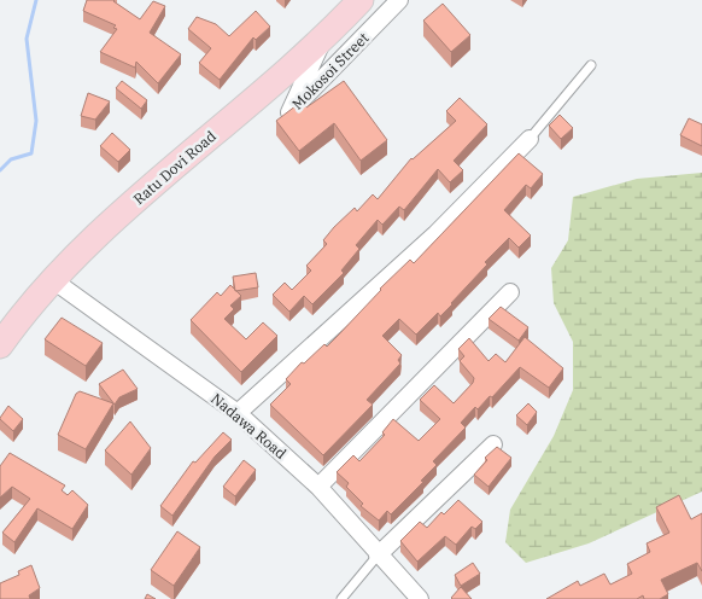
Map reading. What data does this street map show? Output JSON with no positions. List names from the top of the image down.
{
  "streets": {
    "main road": ["Ratu Dovi Road"],
    "street": ["Mokosoi Street", "Nadawa Road"]
  },
  "crossings": [
    ["Mokosoi Street", "Ratu Dovi Road"],
    ["Ratu Dovi Road", "Nadawa Road"]
  ]
}
